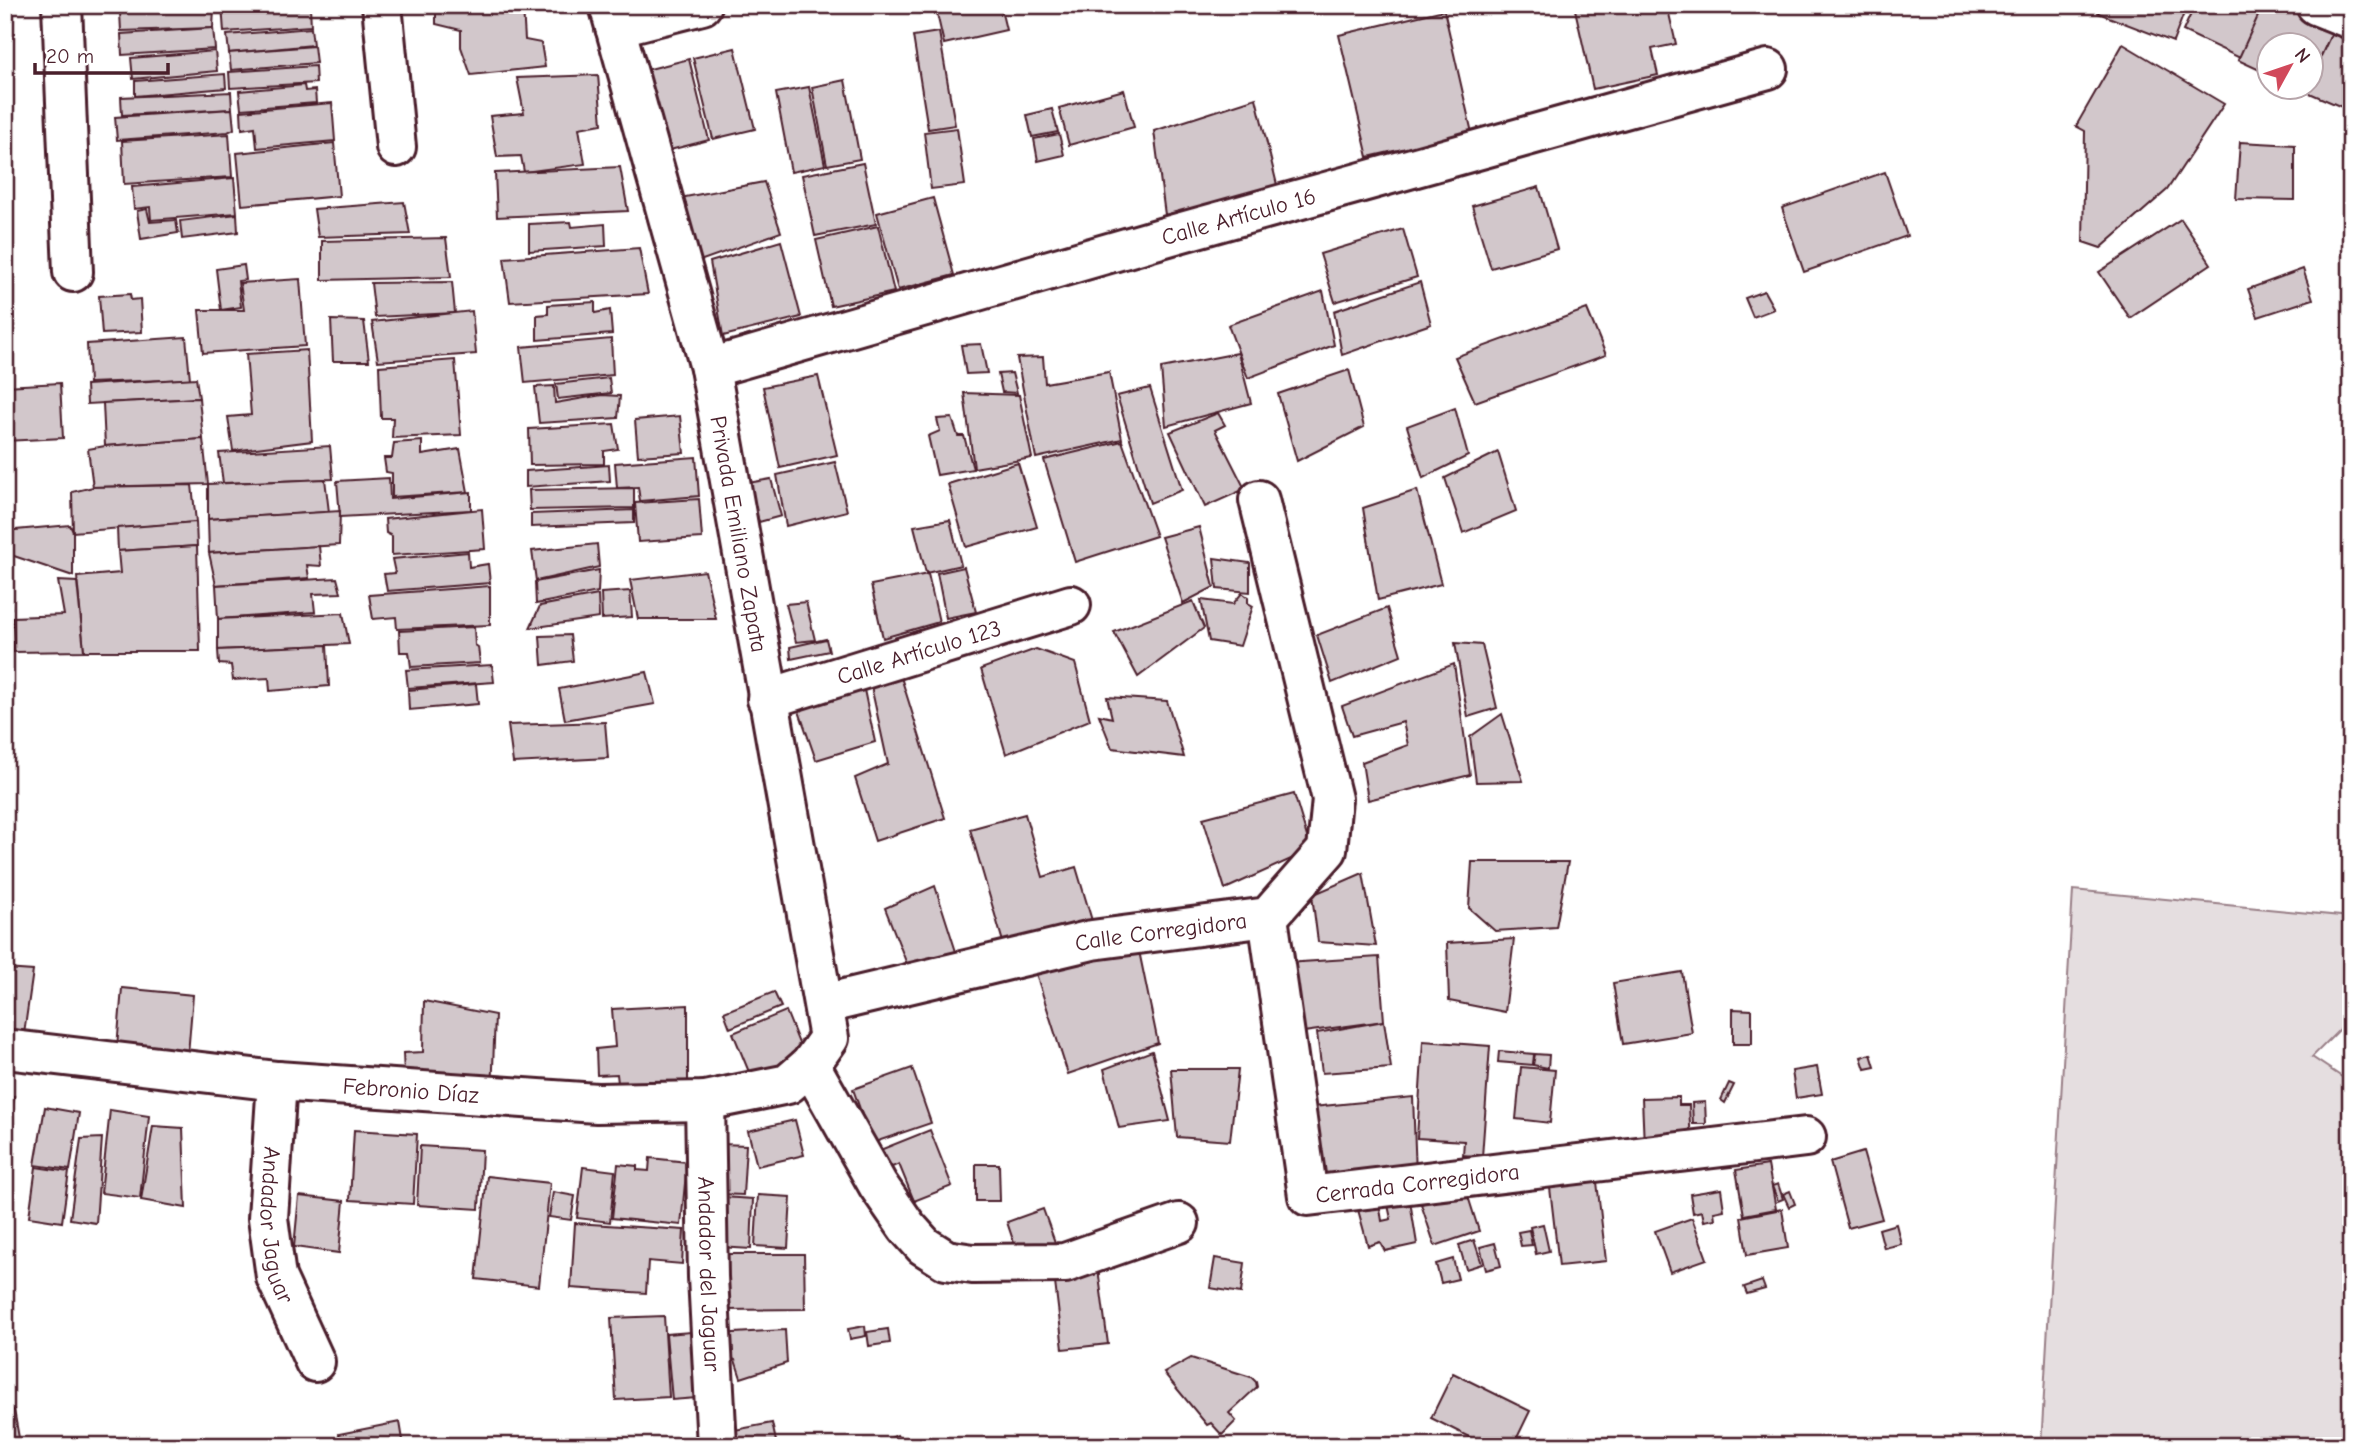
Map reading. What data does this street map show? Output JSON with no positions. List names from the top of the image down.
{
  "streets": {
    "street": [
      "Calle Artículo 16",
      "Privada Emiliano Zapata",
      "Calle Artículo 123",
      "Calle Corregidora",
      "Febronio Díaz",
      "Cerrada Corregidora",
      "Andador Jaguar",
      "Andador del Jaguar"
    ]
  },
  "crossings": [
    ["Calle Artículo 16", "Privada Emiliano Zapata"],
    ["Privada Emiliano Zapata", "Calle Artículo 123"],
    ["Privada Emiliano Zapata", "Calle Corregidora"],
    ["Privada Emiliano Zapata", "Febronio Díaz"],
    ["Calle Corregidora", "Cerrada Corregidora"],
    ["Febronio Díaz", "Andador Jaguar"],
    ["Febronio Díaz", "Andador del Jaguar"]
  ],
  "scale_bar": "20 m",
  "north": "top right"
}
